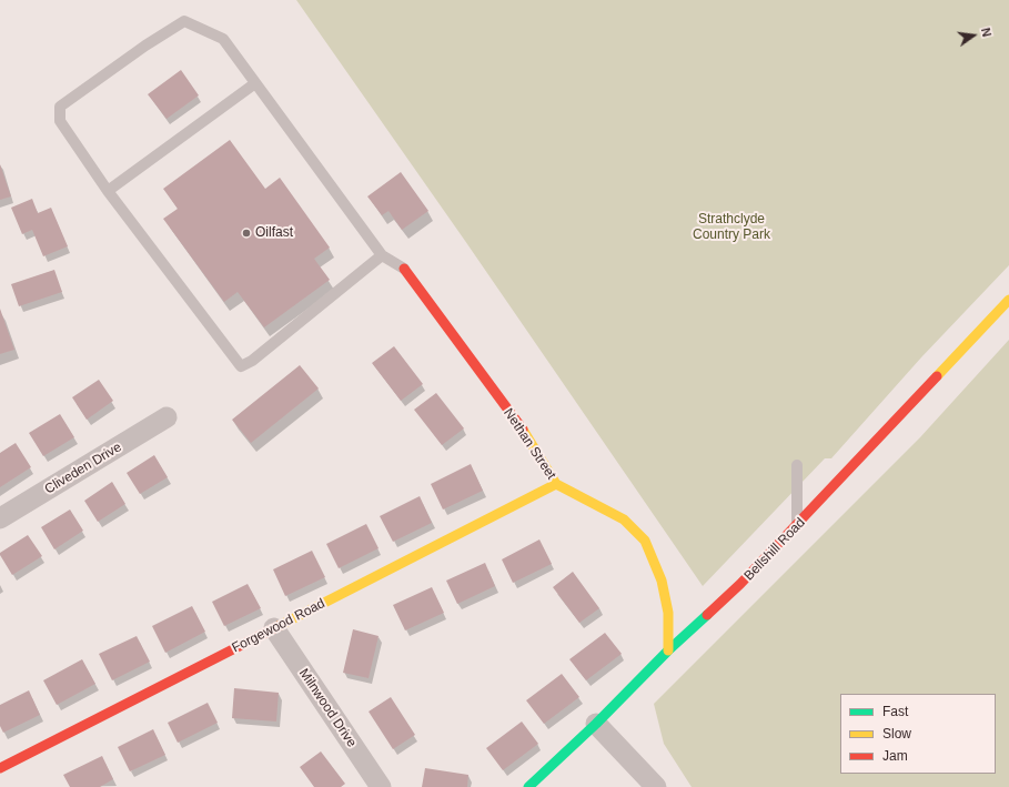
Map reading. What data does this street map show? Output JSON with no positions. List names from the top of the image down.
{
  "streets": {
    "street": [
      "Nethan Street",
      "Cliveden Drive",
      "Bellshill Road",
      "Forgewood Road",
      "Milnwood Drive"
    ]
  },
  "crossings": [
    ["Nethan Street", "Bellshill Road"],
    ["Nethan Street", "Forgewood Road"],
    ["Forgewood Road", "Milnwood Drive"]
  ],
  "parks": ["Strathclyde Country Park"],
  "places": ["Oilfast"],
  "legend": ["Fast", "Slow", "Jam"],
  "north": "right"
}
